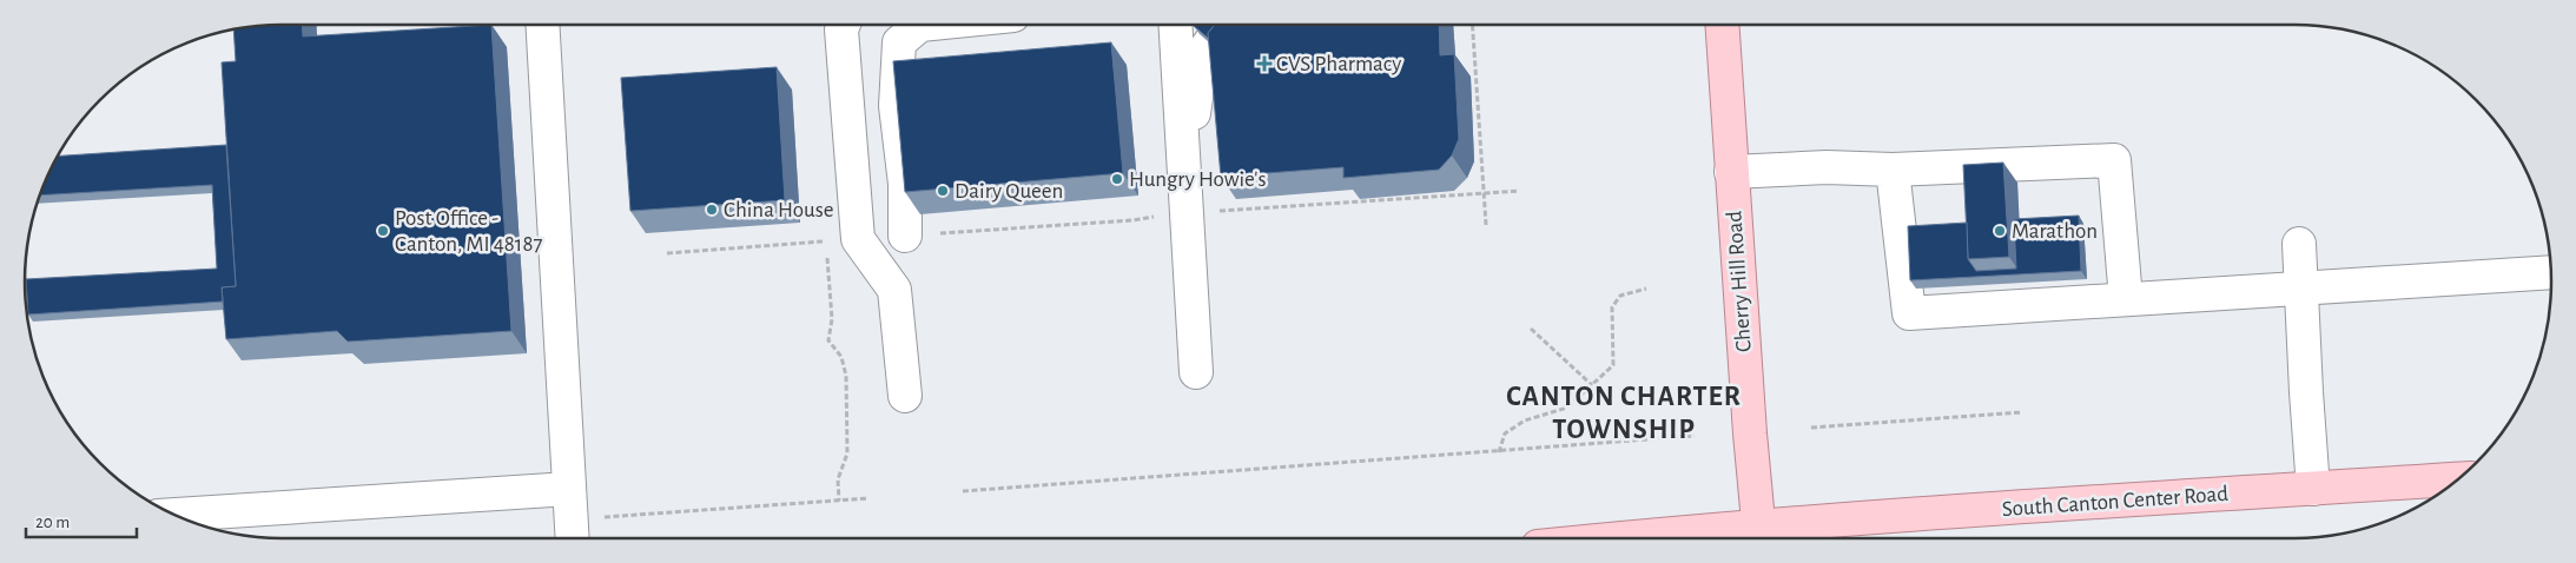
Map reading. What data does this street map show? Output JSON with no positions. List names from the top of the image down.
{
  "streets": {
    "main road": ["Cherry Hill Road", "South Canton Center Road"]
  },
  "crossings": [
    ["Cherry Hill Road", "South Canton Center Road"]
  ],
  "districts": ["CANTON CHARTER TOWNSHIP"],
  "places": {
    "health": ["CVS Pharmacy"],
    "other": [
      "Hungry Howie's",
      "Dairy Queen",
      "China House",
      "Post Office - Canton, MI 48187",
      "Marathon"
    ]
  },
  "scale_bar": "20 m"
}
